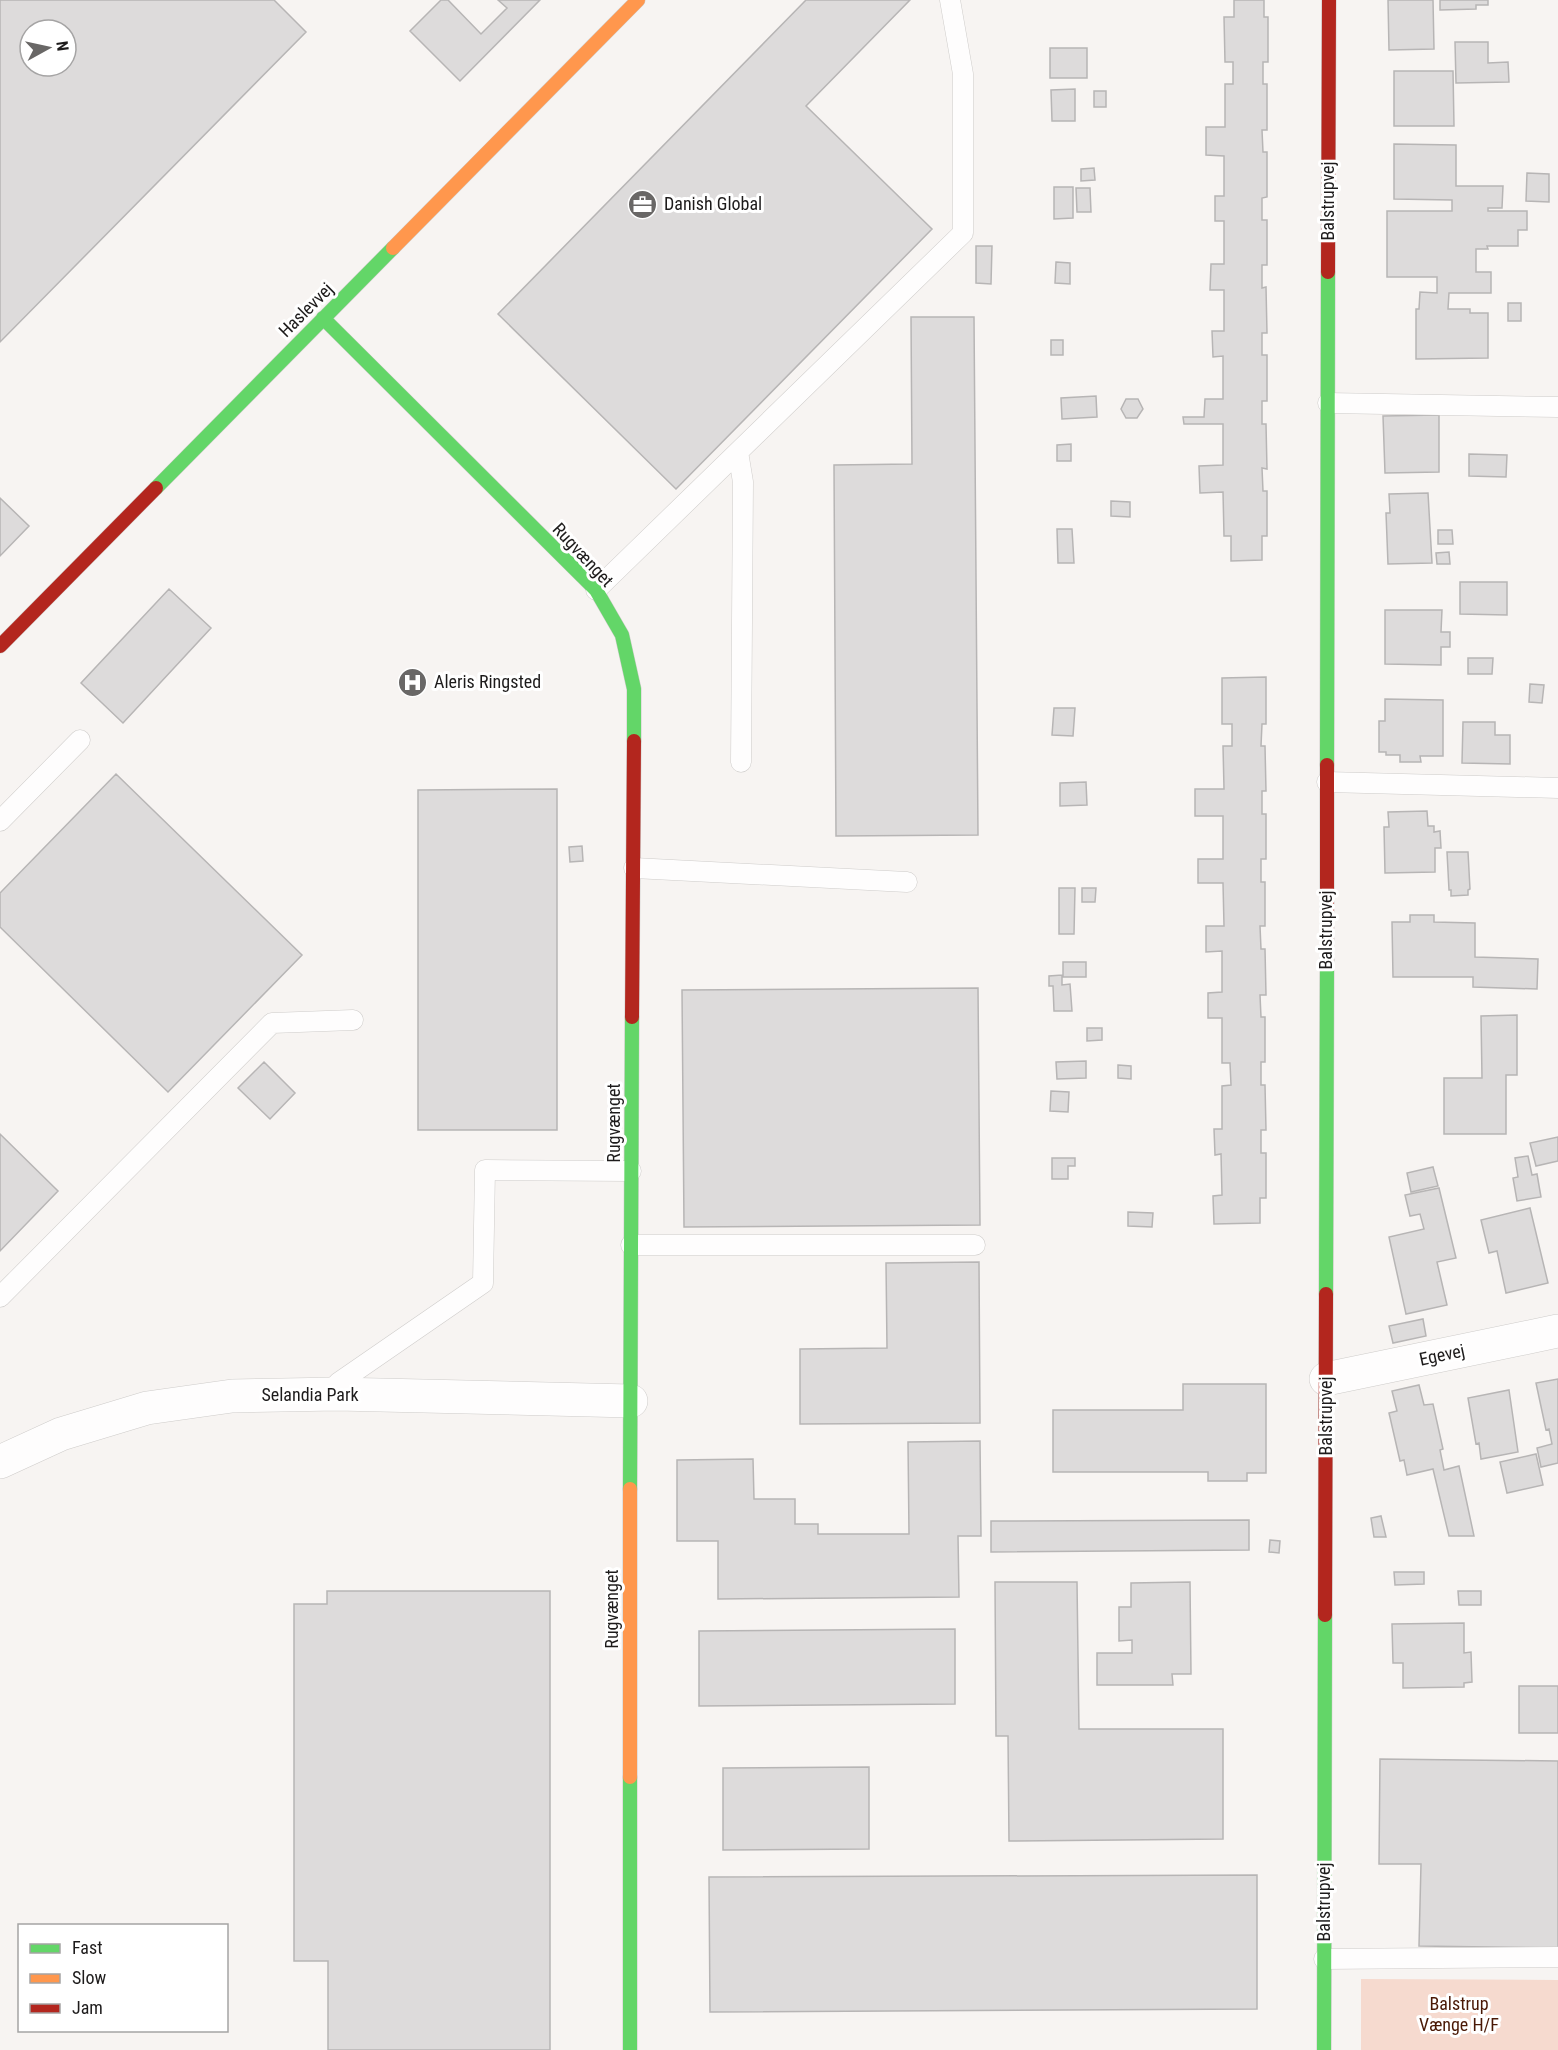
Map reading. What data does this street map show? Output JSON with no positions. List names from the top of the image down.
{
  "streets": {
    "street": [
      "Balstrupvej",
      "Haslevvej",
      "Rugvænget",
      "Egevej",
      "Selandia Park"
    ]
  },
  "crossings": [
    ["Balstrupvej", "Egevej"],
    ["Haslevvej", "Rugvænget"],
    ["Rugvænget", "Selandia Park"]
  ],
  "parks": ["Balstrup Vænge H/F"],
  "places": {
    "office": ["Danish Global"],
    "hospital": ["Aleris Ringsted"]
  },
  "legend": ["Fast", "Slow", "Jam"],
  "north": "right"
}
